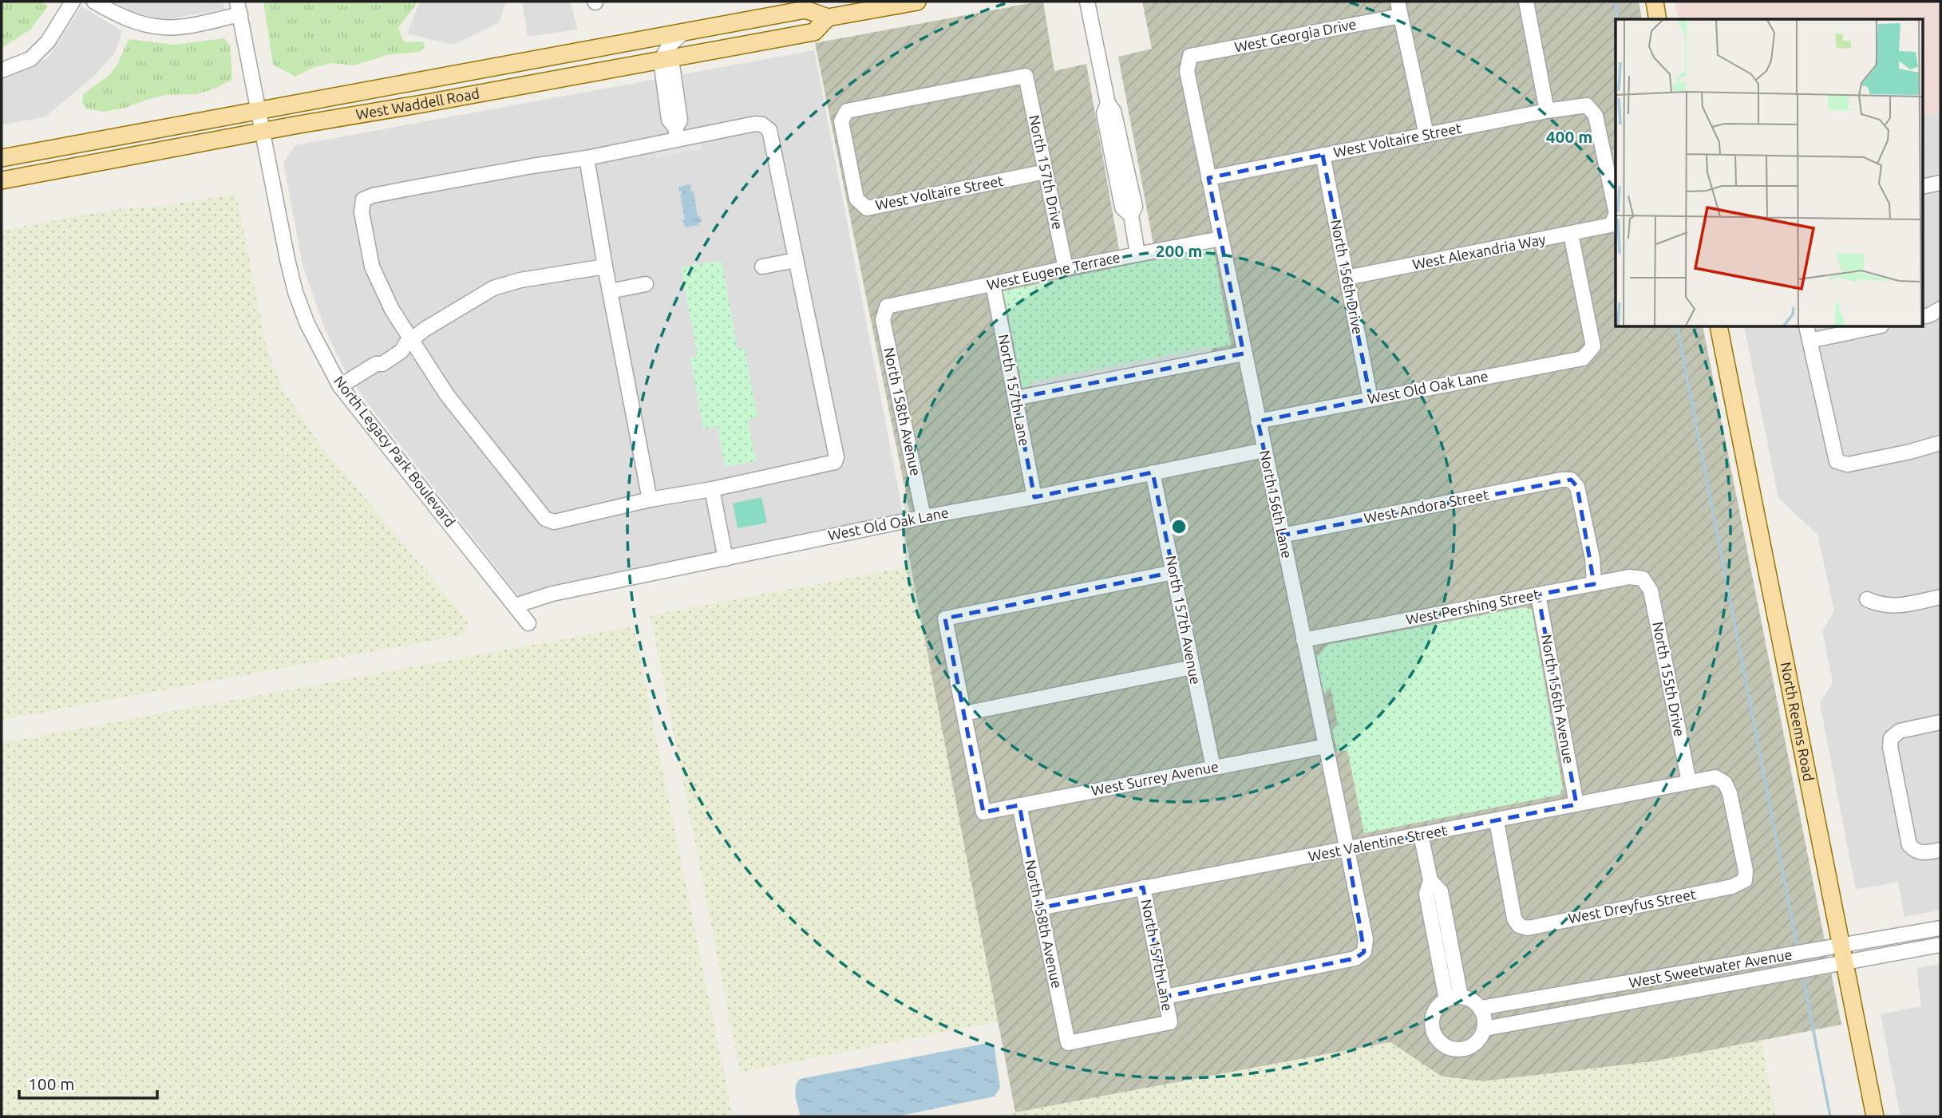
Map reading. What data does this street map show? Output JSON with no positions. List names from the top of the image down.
{
  "streets": {
    "main road": ["West Waddell Road", "North Reems Road"],
    "street": [
      "West Georgia Drive",
      "West Voltaire Street",
      "North 157th Drive",
      "West Alexandria Way",
      "West Eugene Terrace",
      "North 156th Drive",
      "West Old Oak Lane",
      "North 157th Lane",
      "North 158th Avenue",
      "North Legacy Park Boulevard",
      "North156th Lane",
      "West Andora Street",
      "West Pershing Street",
      "North 157th Avenue",
      "North 155th Drive",
      "North 156th Avenue",
      "West Surrey Avenue",
      "West Valentine Street",
      "West Dreyfus Street",
      "West Sweetwater Avenue"
    ]
  },
  "crossings": [
    ["West Georgia Drive", "North156th Lane"],
    ["West Waddell Road", "North Legacy Park Boulevard"],
    ["West Voltaire Street", "North 157th Drive"],
    ["West Voltaire Street", "West Alexandria Way"],
    ["West Voltaire Street", "North 156th Drive"],
    ["West Voltaire Street", "North156th Lane"],
    ["North 157th Drive", "West Eugene Terrace"],
    ["West Alexandria Way", "North 156th Drive"],
    ["West Alexandria Way", "West Old Oak Lane"],
    ["West Eugene Terrace", "North 157th Lane"],
    ["West Eugene Terrace", "North 158th Avenue"],
    ["West Eugene Terrace", "North156th Lane"],
    ["North 156th Drive", "West Old Oak Lane"],
    ["West Old Oak Lane", "North 157th Lane"],
    ["West Old Oak Lane", "North 158th Avenue"],
    ["West Old Oak Lane", "North Legacy Park Boulevard"],
    ["West Old Oak Lane", "North156th Lane"],
    ["West Old Oak Lane", "North 157th Avenue"],
    ["North 157th Lane", "North 158th Avenue"],
    ["North 157th Lane", "North156th Lane"],
    ["North 157th Lane", "West Valentine Street"],
    ["North 158th Avenue", "West Surrey Avenue"],
    ["North 158th Avenue", "West Valentine Street"],
    ["North156th Lane", "West Andora Street"],
    ["North156th Lane", "West Pershing Street"],
    ["North156th Lane", "West Surrey Avenue"],
    ["North156th Lane", "West Valentine Street"],
    ["West Andora Street", "West Pershing Street"],
    ["West Pershing Street", "North 155th Drive"],
    ["West Pershing Street", "North 156th Avenue"],
    ["North 157th Avenue", "West Surrey Avenue"],
    ["North 155th Drive", "West Valentine Street"],
    ["North 156th Avenue", "West Valentine Street"],
    ["North Reems Road", "West Sweetwater Avenue"],
    ["West Valentine Street", "West Dreyfus Street"]
  ],
  "scale_bar": "100 m",
  "rings": ["400 m", "200 m"]
}
